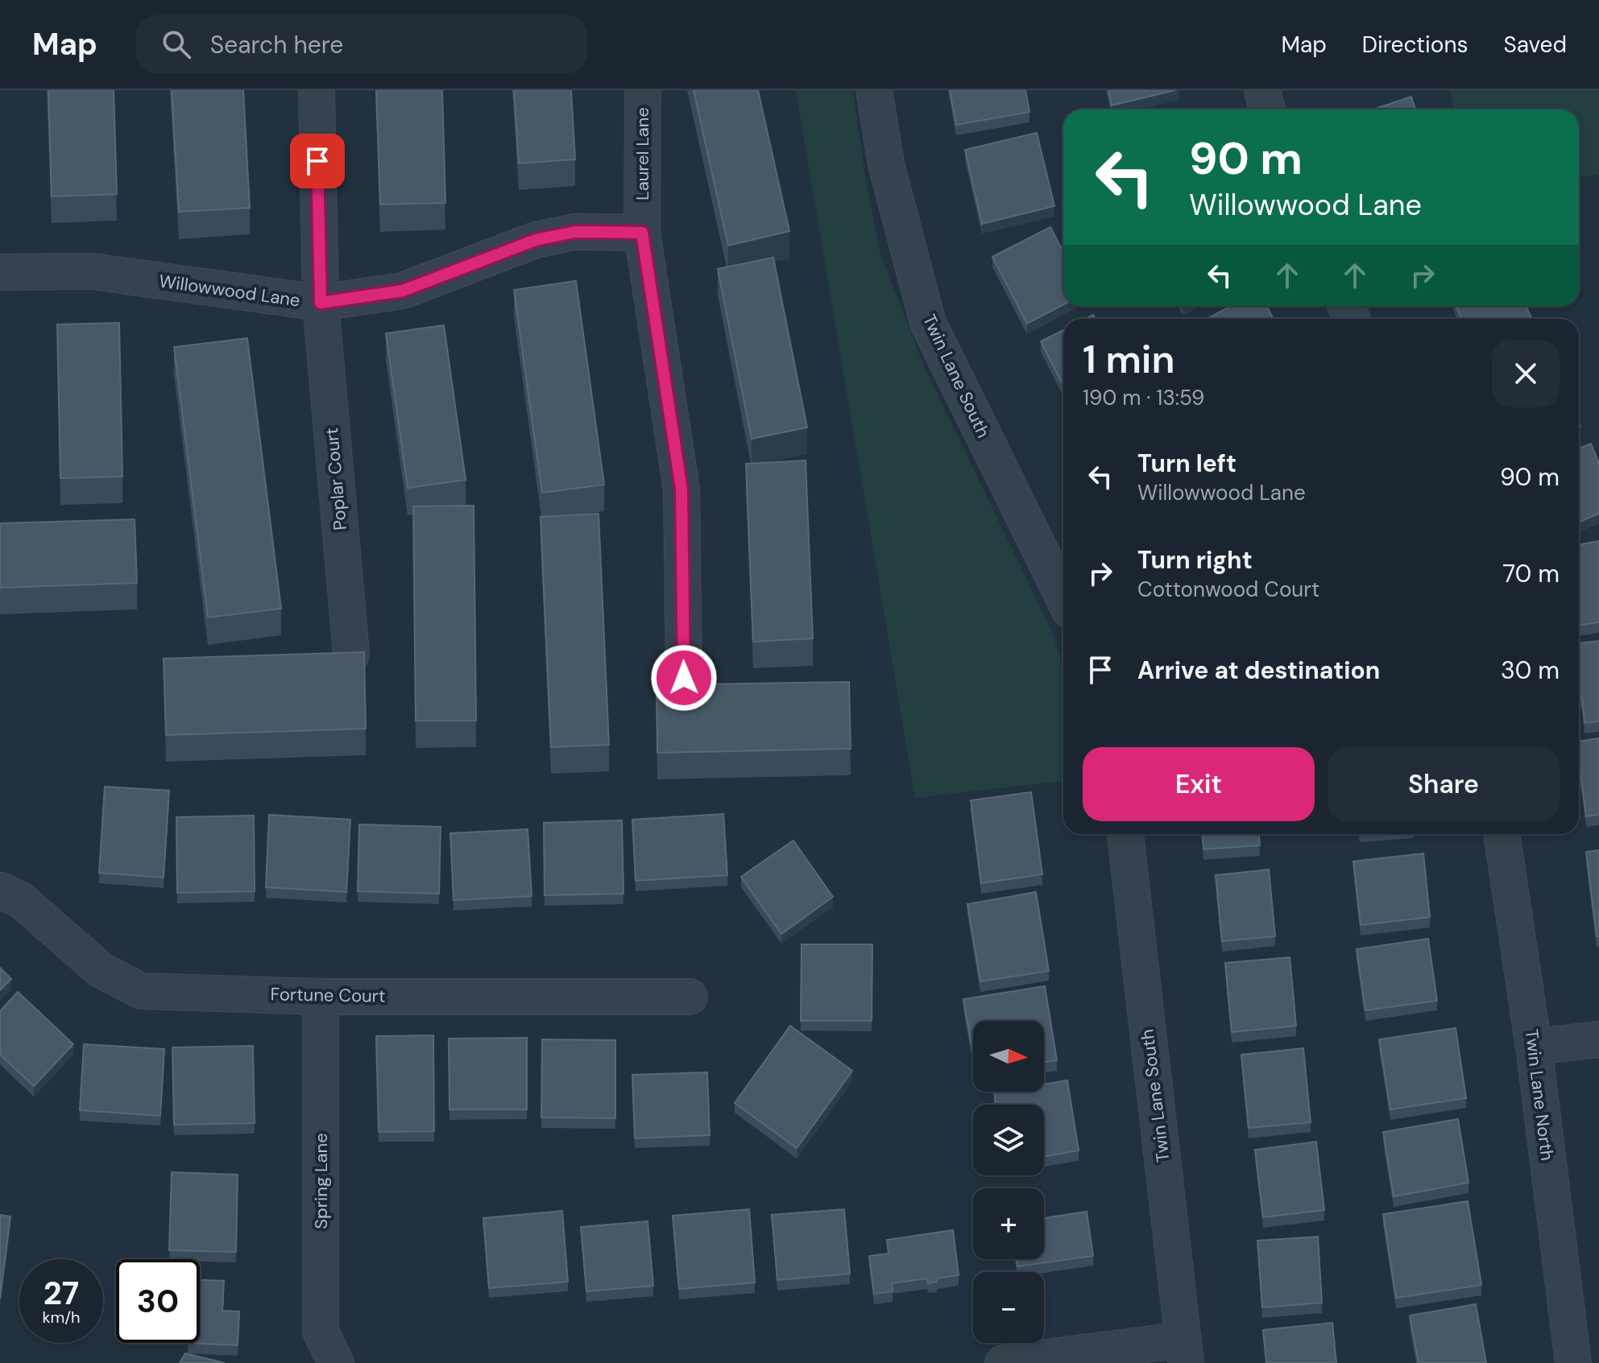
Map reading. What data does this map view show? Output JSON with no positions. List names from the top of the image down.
{
  "streets": {
    "street": [
      "Laurel Lane",
      "Willowwood Lane",
      "Twin Lane South",
      "Poplar Court",
      "Fortune Court",
      "Twin Lane North",
      "Spring Lane"
    ]
  },
  "crossings": [
    ["Laurel Lane", "Willowwood Lane"],
    ["Willowwood Lane", "Poplar Court"],
    ["Fortune Court", "Spring Lane"]
  ],
  "north": "right",
  "page": {
    "header": "Map",
    "search": "Search here",
    "nav": ["Map", "Directions", "Saved"],
    "turn": ["90 m", "Willowwood Lane"],
    "heading": ["1 min", "190 m · 13:59"],
    "list": [
      {
        "name": "Turn left",
        "note": "Willowwood Lane",
        "value": "90 m"
      },
      {
        "name": "Turn right",
        "note": "Cottonwood Court",
        "value": "70 m"
      },
      {
        "name": "Arrive at destination",
        "value": "30 m"
      }
    ],
    "buttons": ["Exit", "Share"],
    "map_buttons": ["+", "−"],
    "speed": "27 km/h",
    "limit": "30"
  }
}
